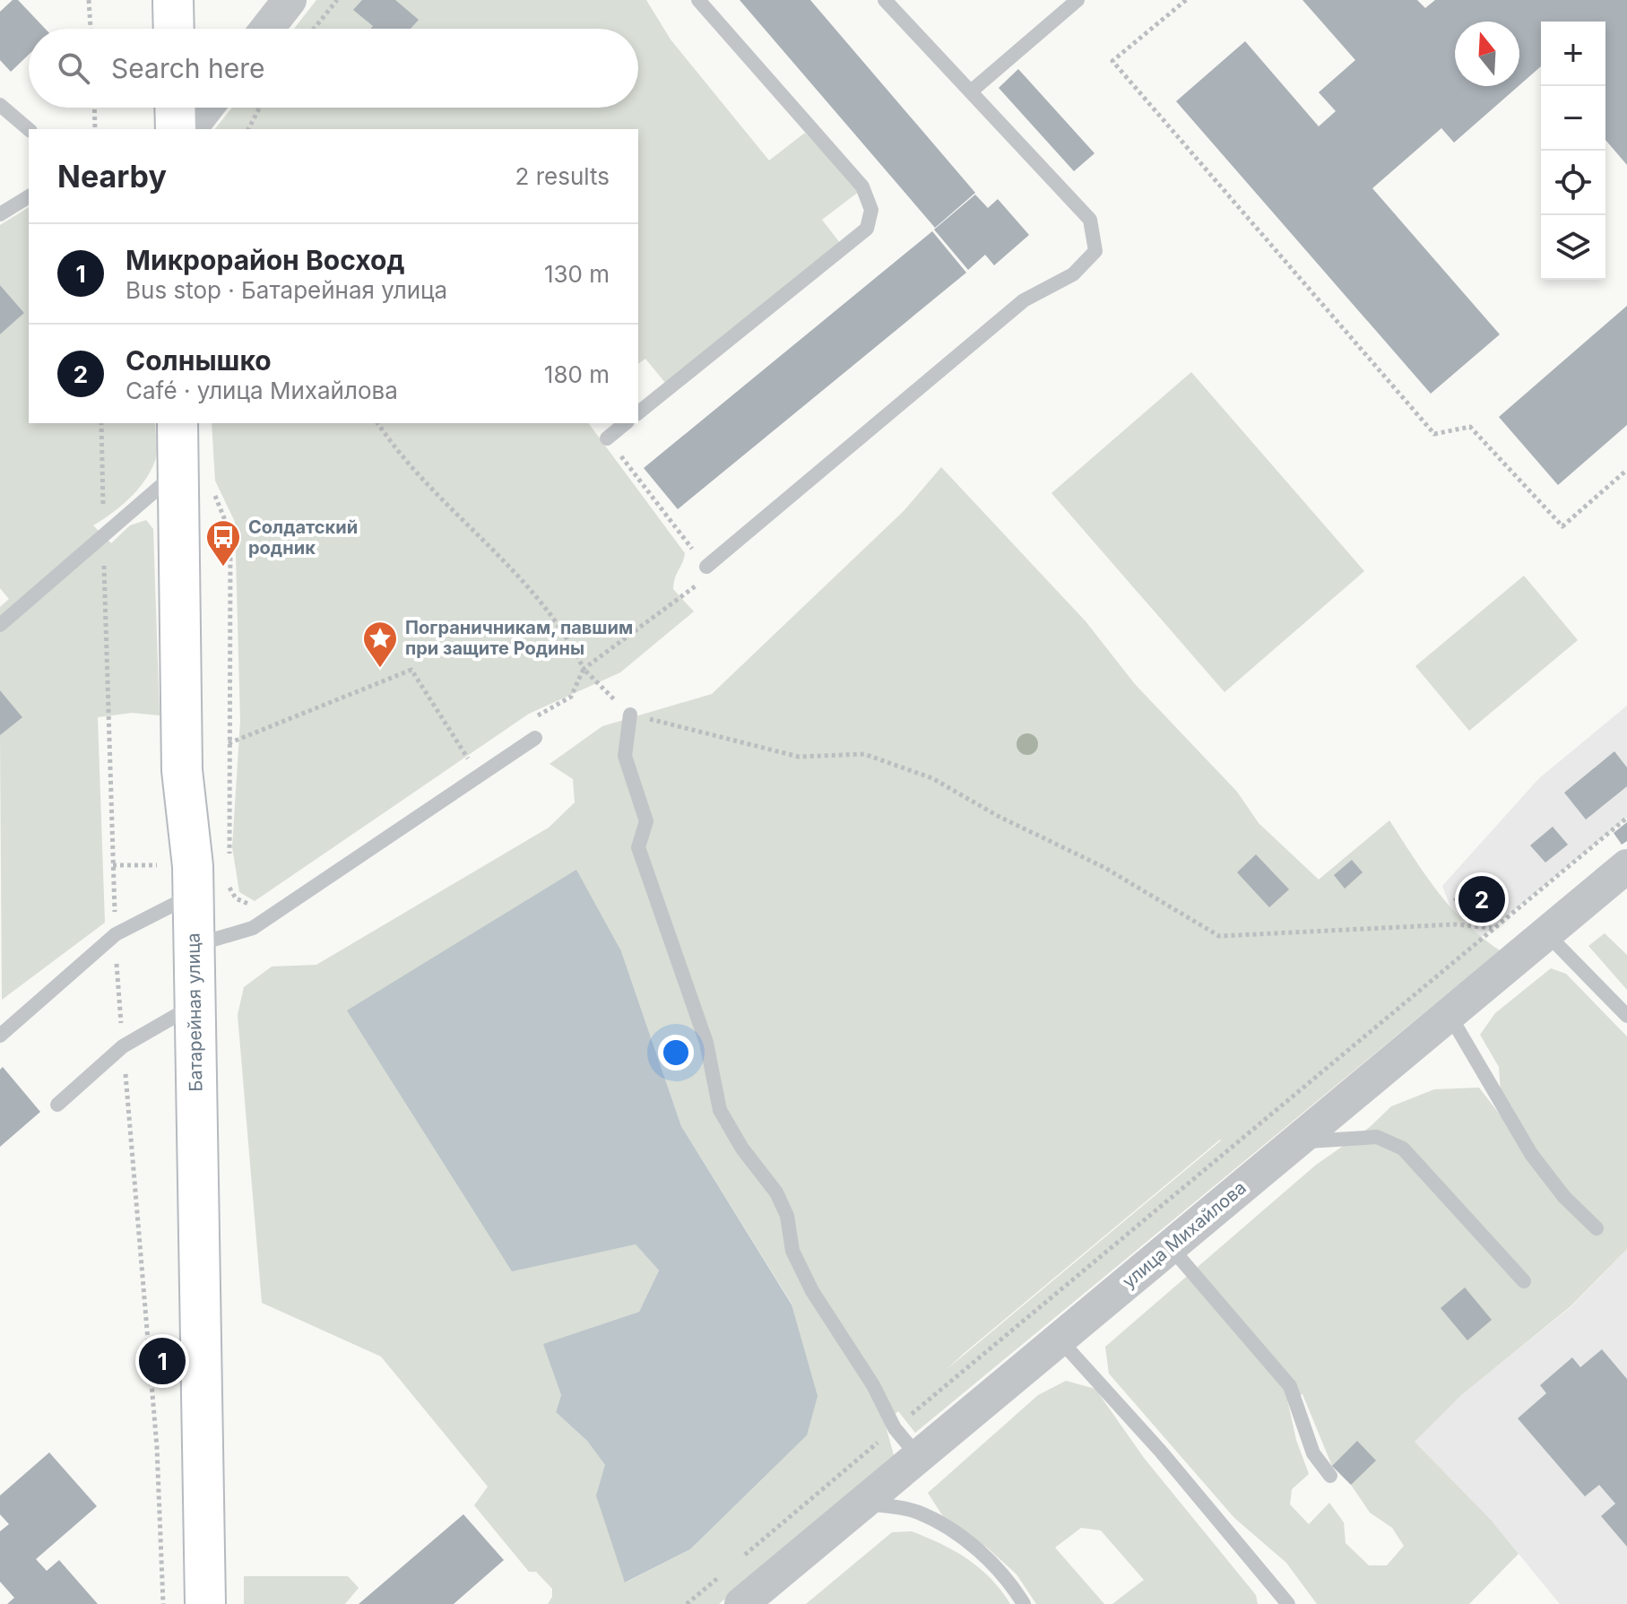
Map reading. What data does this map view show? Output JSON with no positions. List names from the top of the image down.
{
  "streets": {
    "main road": ["Батарейная улица"],
    "street": ["улица Михайлова"]
  },
  "places": {
    "bus stop": ["Солдатский родник"],
    "place": ["Пограничникам, павшим при защите Родины"]
  },
  "north": "top",
  "page": {
    "map_buttons": ["+", "−"],
    "search": "Search here",
    "heading": ["Nearby", "2 results"],
    "list": [
      {
        "mark": "1",
        "name": "Микрорайон Восход",
        "note": "Bus stop · Батарейная улица",
        "value": "130 m"
      },
      {
        "mark": "2",
        "name": "Солнышко",
        "note": "Café · улица Михайлова",
        "value": "180 m"
      }
    ],
    "pins": ["2", "1"]
  }
}
